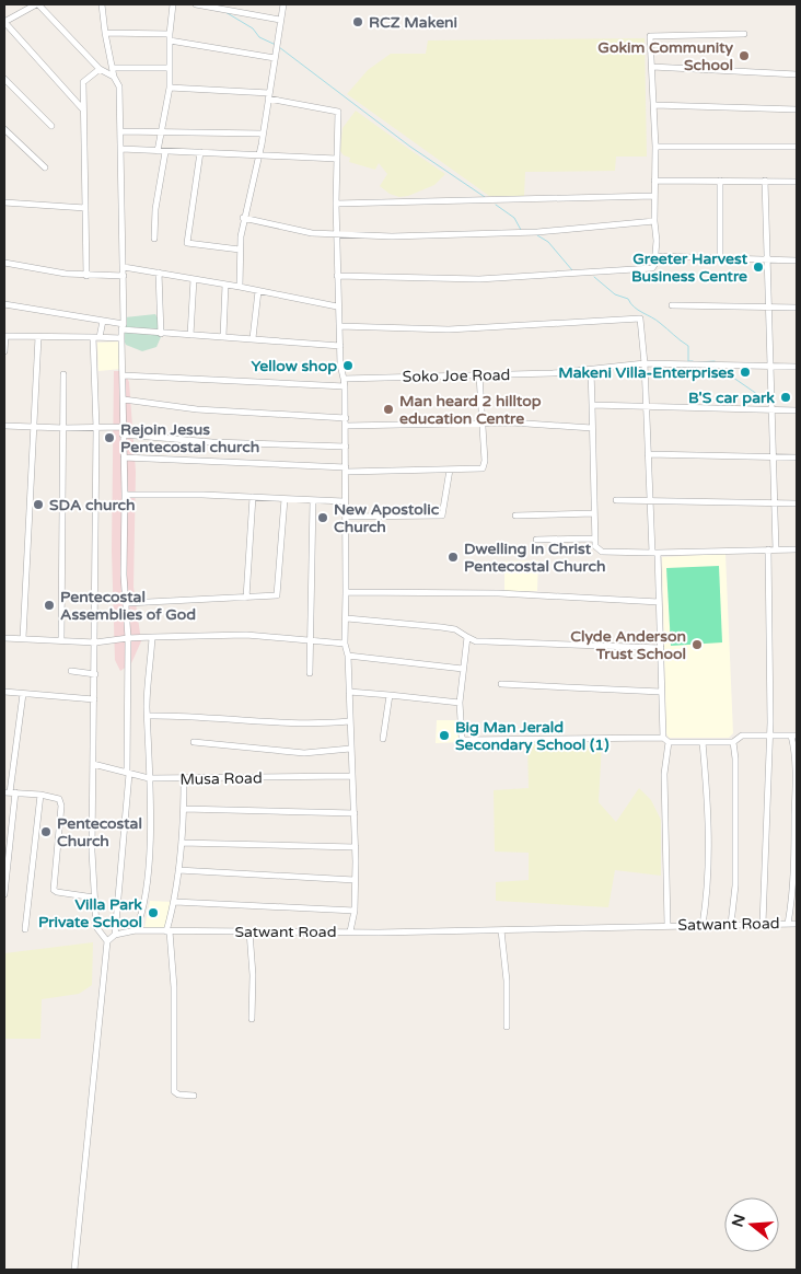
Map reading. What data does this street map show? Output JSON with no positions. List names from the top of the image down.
{
  "streets": {
    "street": ["Soko Joe Road", "Musa Road", "Satwant Road"]
  },
  "places": [
    "RCZ Makeni",
    "Gokim Community School",
    "Greeter Harvest Business Centre",
    "Yellow shop",
    "Makeni Villa-Enterprises",
    "B'S car park",
    "Man heard 2 hilltop education Centre",
    "Rejoin Jesus Pentecostal church",
    "SDA church",
    "New Apostolic Church",
    "Dwelling In Christ Pentecostal Church",
    "Pentecostal Assemblies of God",
    "Clyde Anderson Trust School",
    "Big Man Jerald Secondary School (1)",
    "Pentecostal Church",
    "Villa Park Private School"
  ],
  "north": "left"
}
